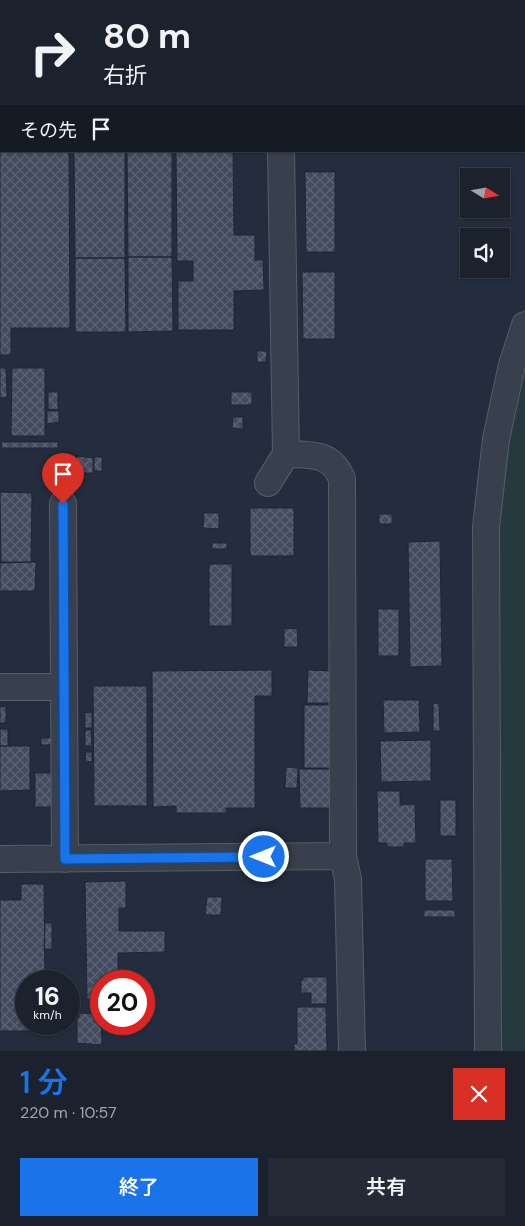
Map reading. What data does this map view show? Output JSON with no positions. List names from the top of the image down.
{
  "north": "right",
  "page": {
    "turn": ["80 m", "右折"],
    "then": "その先",
    "speed": "16 km/h",
    "limit": "20",
    "heading": ["1 分", "220 m · 10:57"],
    "buttons": ["終了", "共有"]
  }
}
